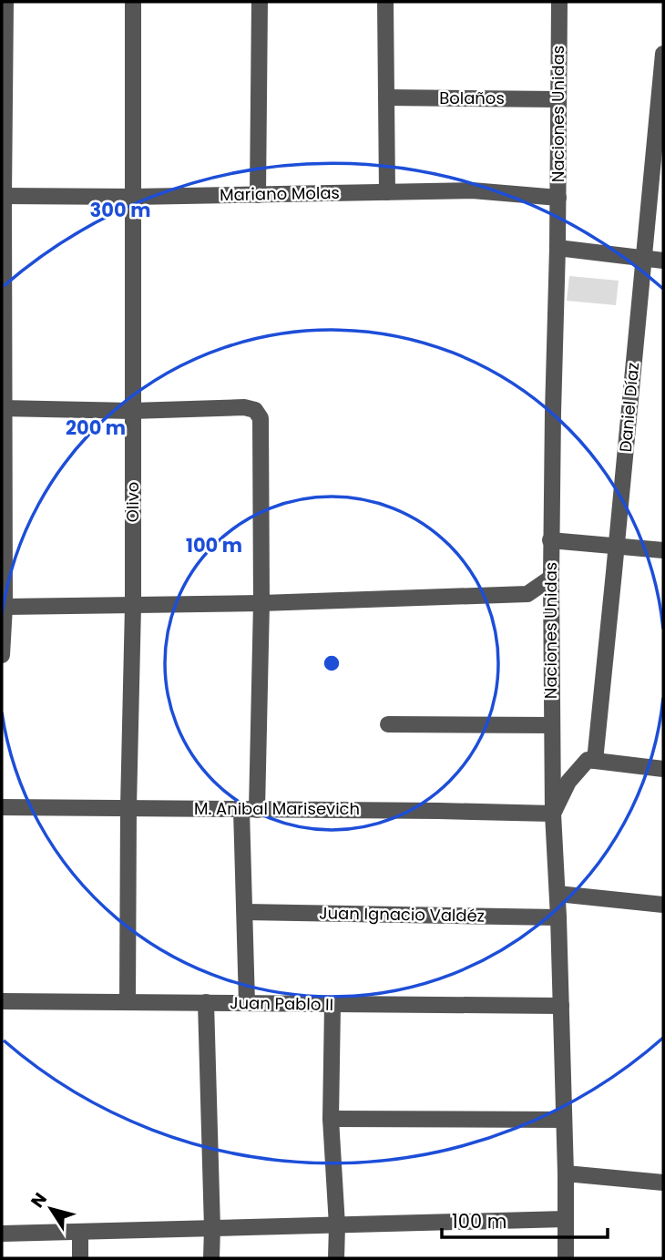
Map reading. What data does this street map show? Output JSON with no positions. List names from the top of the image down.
{
  "streets": {
    "street": [
      "Bolaños",
      "Naciones Unidas",
      "Mariano Molas",
      "Daniel Díaz",
      "Olivo",
      "M. Anibal Marisevich",
      "Juan Ignacio Valdéz",
      "Juan Pablo II"
    ]
  },
  "crossings": [
    ["Bolaños", "Naciones Unidas"],
    ["Naciones Unidas", "Mariano Molas"],
    ["Naciones Unidas", "M. Anibal Marisevich"],
    ["Naciones Unidas", "Juan Ignacio Valdéz"],
    ["Naciones Unidas", "Juan Pablo II"],
    ["Mariano Molas", "Olivo"],
    ["Olivo", "M. Anibal Marisevich"],
    ["Olivo", "Juan Pablo II"]
  ],
  "scale_bar": "100 m",
  "north": "top left",
  "rings": ["300 m", "200 m", "100 m"]
}
